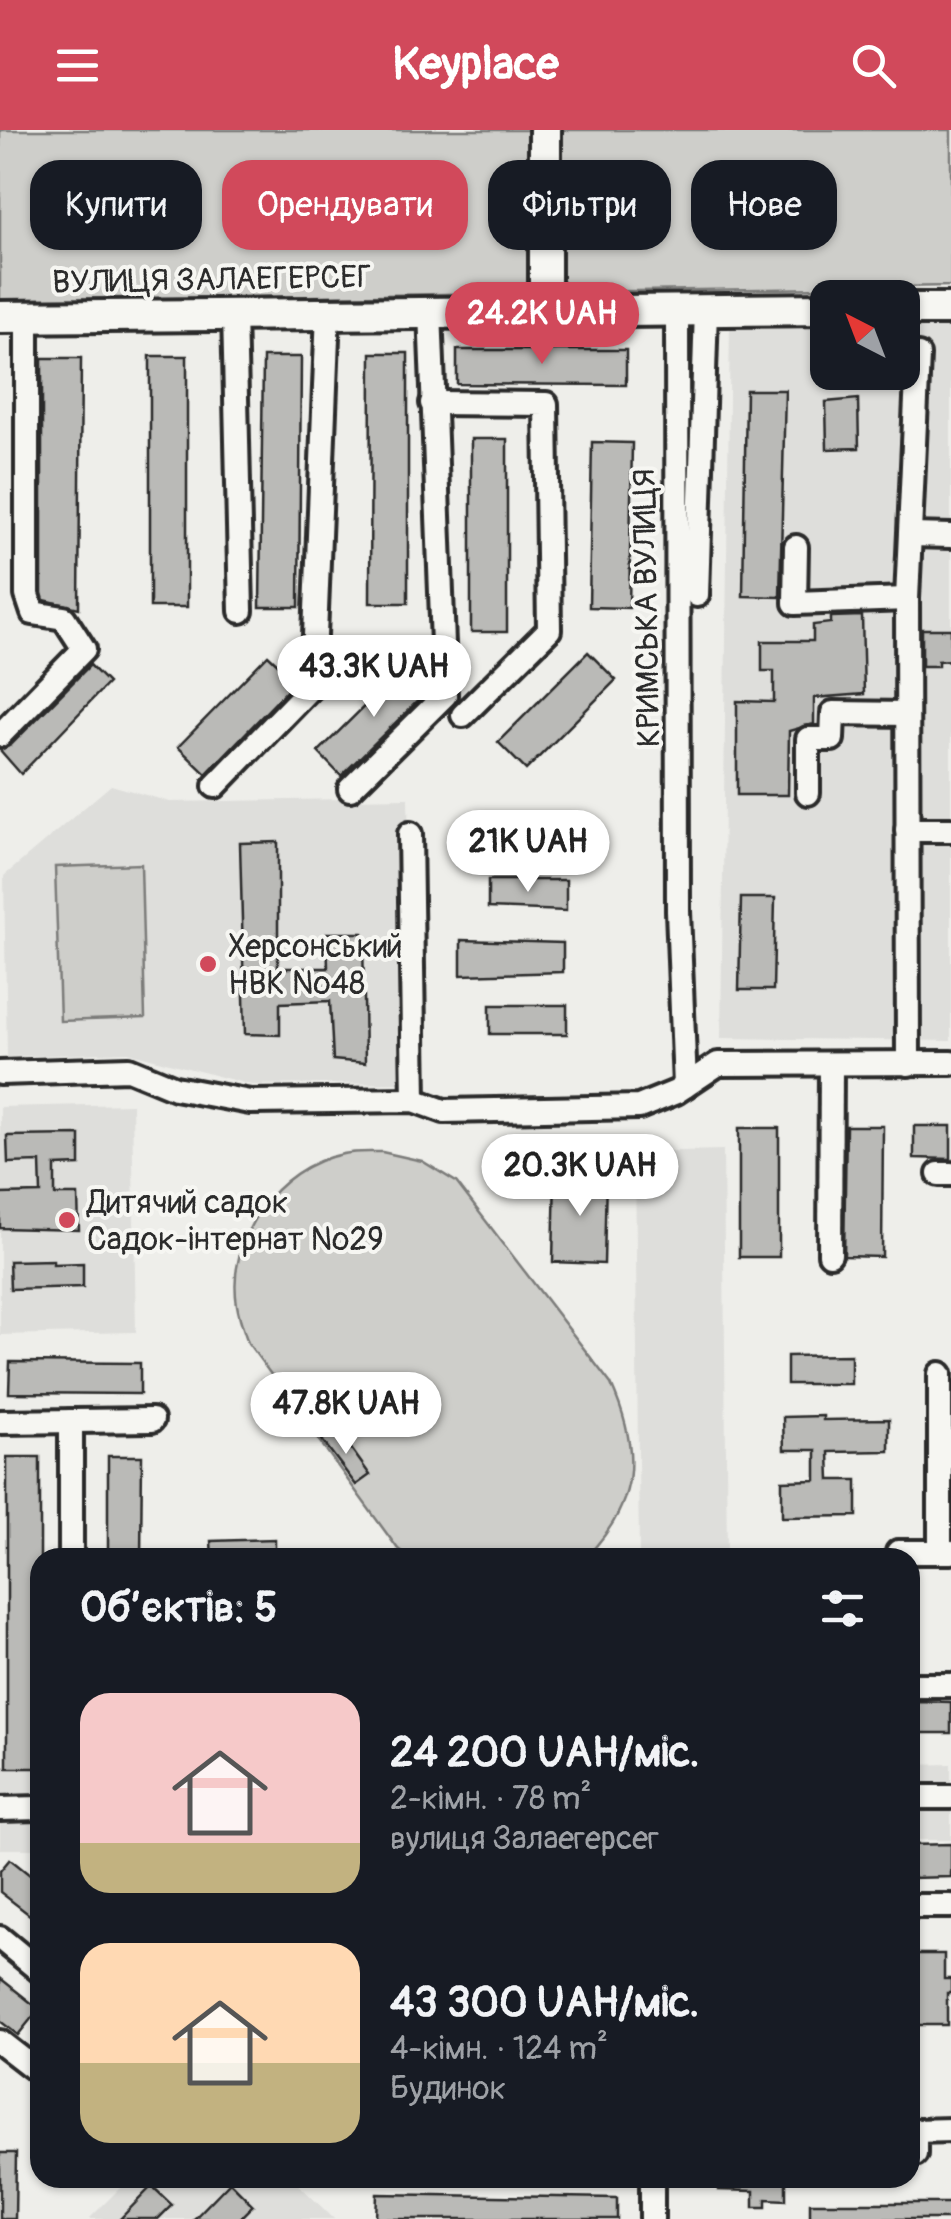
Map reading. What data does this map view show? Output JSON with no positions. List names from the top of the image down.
{
  "streets": {
    "main road": ["ВУЛИЦЯ ЗАЛАЕГЕРСЕГ"],
    "street": ["КРИМСЬКА ВУЛИЦЯ"]
  },
  "crossings": [
    ["ВУЛИЦЯ ЗАЛАЕГЕРСЕГ", "КРИМСЬКА ВУЛИЦЯ"]
  ],
  "places": ["Херсонський НВК №48", "Дитячий садок Садок-інтернат №29"],
  "north": "top left",
  "page": {
    "header": "Keyplace",
    "chip": [
      "Купити",
      "Орендувати",
      "Фільтри",
      "Нове"
    ],
    "price": [
      "24.2K UAH",
      "43.3K UAH",
      "21K UAH",
      "20.3K UAH",
      "47.8K UAH"
    ],
    "heading": "Об’єктів: 5",
    "list": [
      {
        "name": "24 200 UAH/міс.",
        "note": "2-кімн. · 78 m² · вулиця Залаегерсег"
      },
      {
        "name": "43 300 UAH/міс.",
        "note": "4-кімн. · 124 m² · Будинок"
      }
    ]
  }
}
